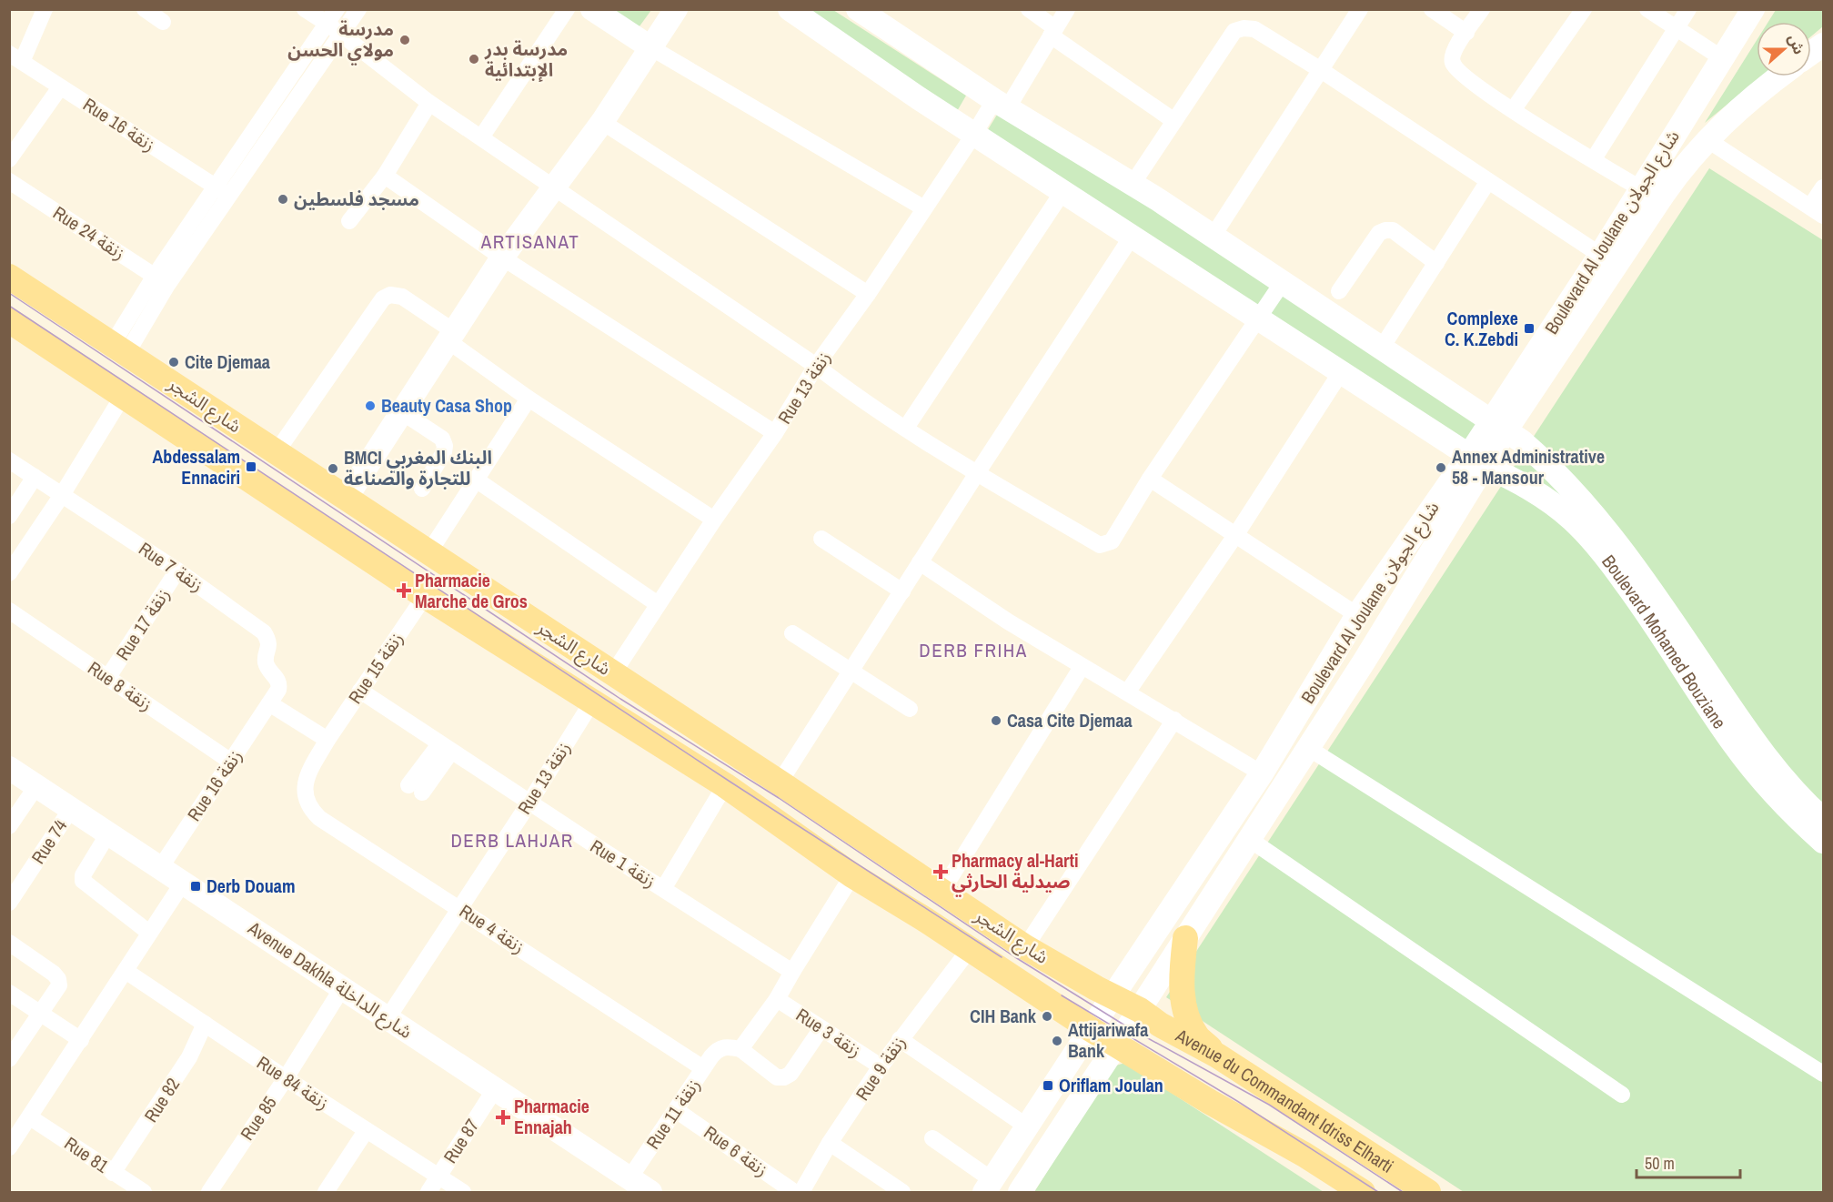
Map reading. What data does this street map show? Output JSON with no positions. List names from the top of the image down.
{
  "streets": {
    "main road": ["شارع الشجر", "Avenue du Commandant Idriss Elharti"],
    "street": [
      "Rue 16 زنقة",
      "Boulevard Al Joulane شارع الجولان",
      "Rue 24 زنقة",
      "Rue 13 زنقة",
      "Rue 7 زنقة",
      "Rue 17 زنقة",
      "Boulevard Mohamed Bouziane",
      "Rue 15 زنقة",
      "Rue 8 زنقة",
      "Rue 74",
      "Rue 1 زنقة",
      "Rue 4 زنقة",
      "Avenue Dakhla شارع الداخلة",
      "Rue 3 زنقة",
      "Rue 9 زنقة",
      "Rue 84 زنقة",
      "Rue 82",
      "Rue 11 زنقة",
      "Rue 85",
      "Rue 87",
      "Rue 6 زنقة",
      "Rue 81"
    ]
  },
  "crossings": [
    ["Rue 16 زنقة", "Rue 7 زنقة"],
    ["Rue 16 زنقة", "Rue 8 زنقة"],
    ["Rue 16 زنقة", "Avenue Dakhla شارع الداخلة"],
    ["Boulevard Al Joulane شارع الجولان", "شارع الشجر"],
    ["Boulevard Al Joulane شارع الجولان", "Boulevard Mohamed Bouziane"],
    ["Boulevard Al Joulane شارع الجولان", "Avenue du Commandant Idriss Elharti"],
    ["Rue 13 زنقة", "شارع الشجر"],
    ["Rue 13 زنقة", "Boulevard Mohamed Bouziane"],
    ["Rue 13 زنقة", "Rue 1 زنقة"],
    ["Rue 13 زنقة", "Rue 4 زنقة"],
    ["Rue 13 زنقة", "Avenue Dakhla شارع الداخلة"],
    ["شارع الشجر", "Rue 15 زنقة"],
    ["شارع الشجر", "Rue 9 زنقة"],
    ["شارع الشجر", "Avenue du Commandant Idriss Elharti"],
    ["Rue 7 زنقة", "Rue 17 زنقة"],
    ["Rue 17 زنقة", "Rue 8 زنقة"],
    ["Rue 15 زنقة", "Rue 1 زنقة"],
    ["Rue 15 زنقة", "Rue 4 زنقة"],
    ["Rue 74", "Avenue Dakhla شارع الداخلة"],
    ["Rue 4 زنقة", "Rue 11 زنقة"],
    ["Avenue Dakhla شارع الداخلة", "Rue 11 زنقة"],
    ["Avenue Dakhla شارع الداخلة", "Rue 85"],
    ["Avenue Dakhla شارع الداخلة", "Rue 87"],
    ["Rue 3 زنقة", "Rue 9 زنقة"],
    ["Rue 84 زنقة", "Rue 82"],
    ["Rue 84 زنقة", "Rue 85"],
    ["Rue 84 زنقة", "Rue 87"],
    ["Rue 82", "Rue 81"],
    ["Rue 11 زنقة", "Rue 6 زنقة"]
  ],
  "districts": ["ARTISANAT", "DERB FRIHA", "DERB LAHJAR"],
  "places": {
    "other": [
      "مدرسة مولاي الحسن",
      "مدرسة بدر الإبتدائية",
      "مسجد فلسطين",
      "Cite Djemaa",
      "Beauty Casa Shop",
      "Annex Administrative 58 - Mansour",
      "BMCI البنك المغربي للتجارة والصناعة",
      "Casa Cite Djemaa",
      "CIH Bank",
      "Attijariwafa Bank"
    ],
    "transit": [
      "Complexe C. K.Zebdi",
      "Abdessalam Ennaciri",
      "Derb Douam",
      "Oriflam Joulan"
    ],
    "health": ["Pharmacie Marche de Gros", "Pharmacy al-Harti صيدلية الحارثي", "Pharmacie Ennajah"]
  },
  "scale_bar": "50 m",
  "north": "right"
}
